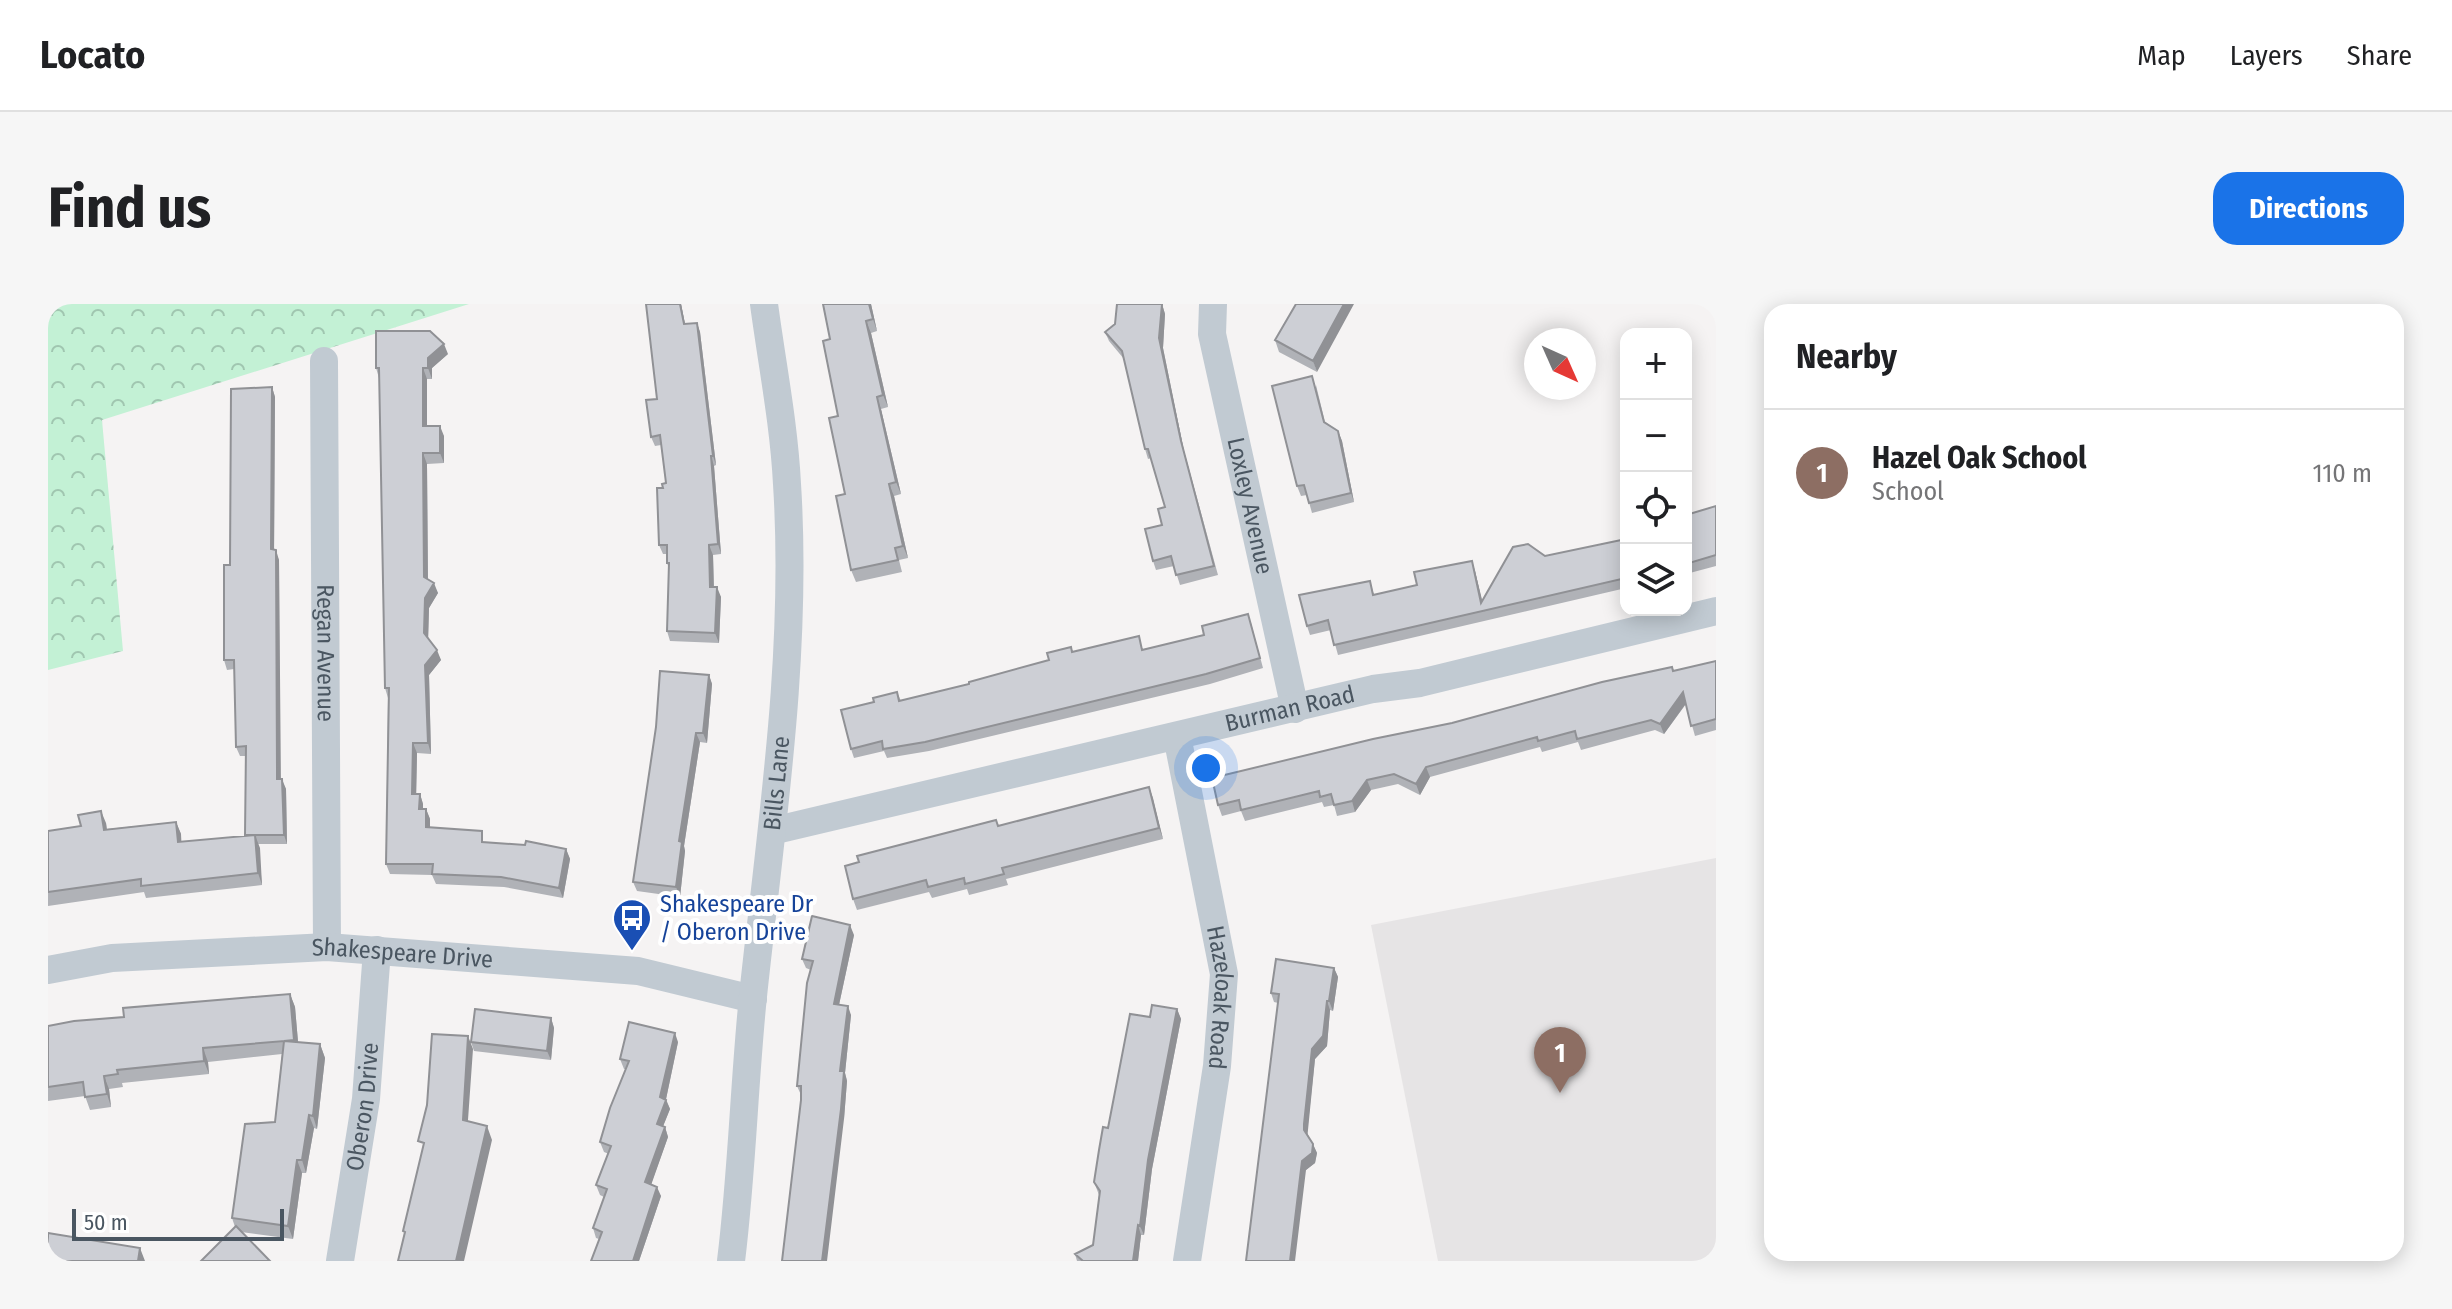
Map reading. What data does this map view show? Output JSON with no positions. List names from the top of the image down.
{
  "streets": {
    "street": [
      "Loxley Avenue",
      "Regan Avenue",
      "Burman Road",
      "Bills Lane",
      "Shakespeare Drive",
      "Hazeloak Road",
      "Oberon Drive"
    ]
  },
  "crossings": [
    ["Loxley Avenue", "Burman Road"],
    ["Regan Avenue", "Shakespeare Drive"],
    ["Burman Road", "Bills Lane"],
    ["Burman Road", "Hazeloak Road"],
    ["Bills Lane", "Shakespeare Drive"],
    ["Shakespeare Drive", "Oberon Drive"]
  ],
  "places": {
    "bus stop": ["Shakespeare Dr / Oberon Drive"]
  },
  "scale_bar": "50 m",
  "north": "bottom right",
  "page": {
    "header": "Locato",
    "nav": ["Map", "Layers", "Share"],
    "buttons": "Directions",
    "title": "Find us",
    "heading": "Nearby",
    "map_buttons": ["+", "−"],
    "list": [
      {
        "mark": "1",
        "name": "Hazel Oak School",
        "note": "School",
        "value": "110 m"
      }
    ],
    "pins": "1",
    "scale": "50 m"
  }
}
